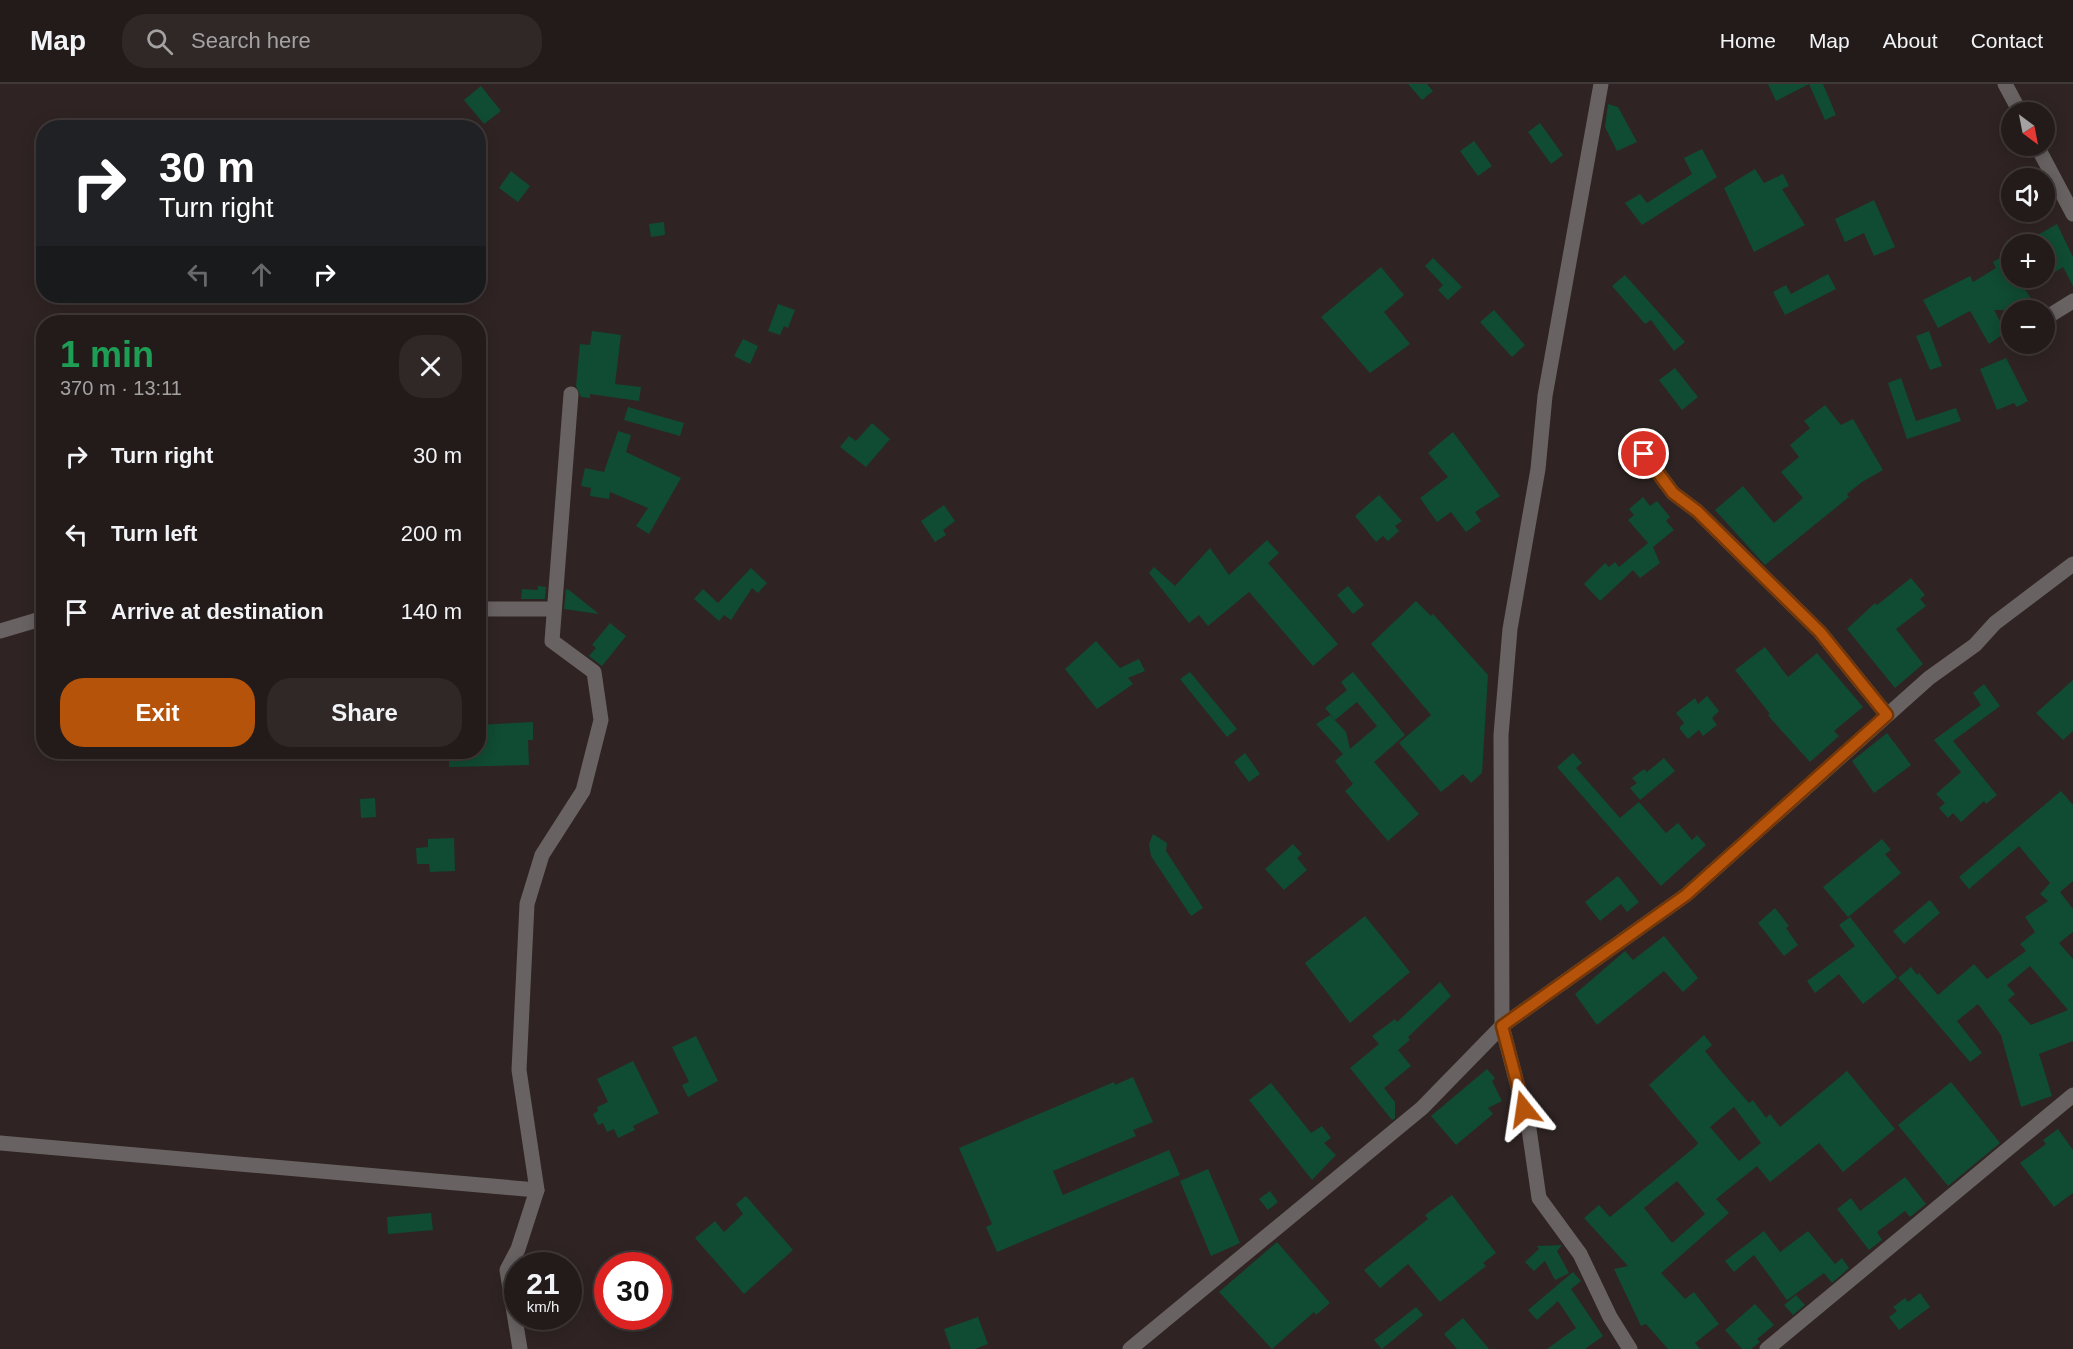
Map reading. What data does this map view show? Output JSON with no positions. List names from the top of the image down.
{
  "north": "bottom right",
  "page": {
    "header": "Map",
    "search": "Search here",
    "nav": [
      "Home",
      "Map",
      "About",
      "Contact"
    ],
    "map_buttons": ["+", "−"],
    "turn": ["30 m", "Turn right"],
    "heading": ["1 min", "370 m · 13:11"],
    "list": [
      {
        "name": "Turn right",
        "value": "30 m"
      },
      {
        "name": "Turn left",
        "value": "200 m"
      },
      {
        "name": "Arrive at destination",
        "value": "140 m"
      }
    ],
    "buttons": ["Exit", "Share"],
    "speed": "21 km/h",
    "limit": "30"
  }
}
